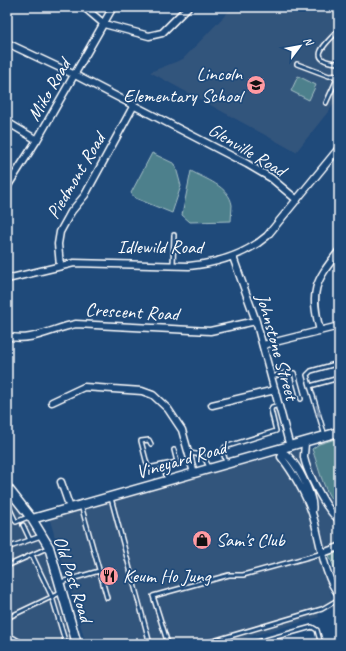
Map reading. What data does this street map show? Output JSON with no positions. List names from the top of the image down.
{
  "streets": {
    "street": [
      "Miko Road",
      "Glenville Road",
      "Piedmont Road",
      "Idlewild Road",
      "Crescent Road",
      "Johnstone Street",
      "Vineyard Road",
      "Old Post Road"
    ]
  },
  "crossings": [
    ["Miko Road", "Glenville Road"],
    ["Glenville Road", "Piedmont Road"],
    ["Glenville Road", "Idlewild Road"],
    ["Piedmont Road", "Idlewild Road"],
    ["Idlewild Road", "Johnstone Street"],
    ["Crescent Road", "Johnstone Street"],
    ["Johnstone Street", "Vineyard Road"],
    ["Vineyard Road", "Old Post Road"]
  ],
  "places": {
    "school or university": ["Lincoln Elementary School"],
    "shop": ["Sam's Club"],
    "restaurant": ["Keum Ho Jung"]
  },
  "north": "top right"
}
